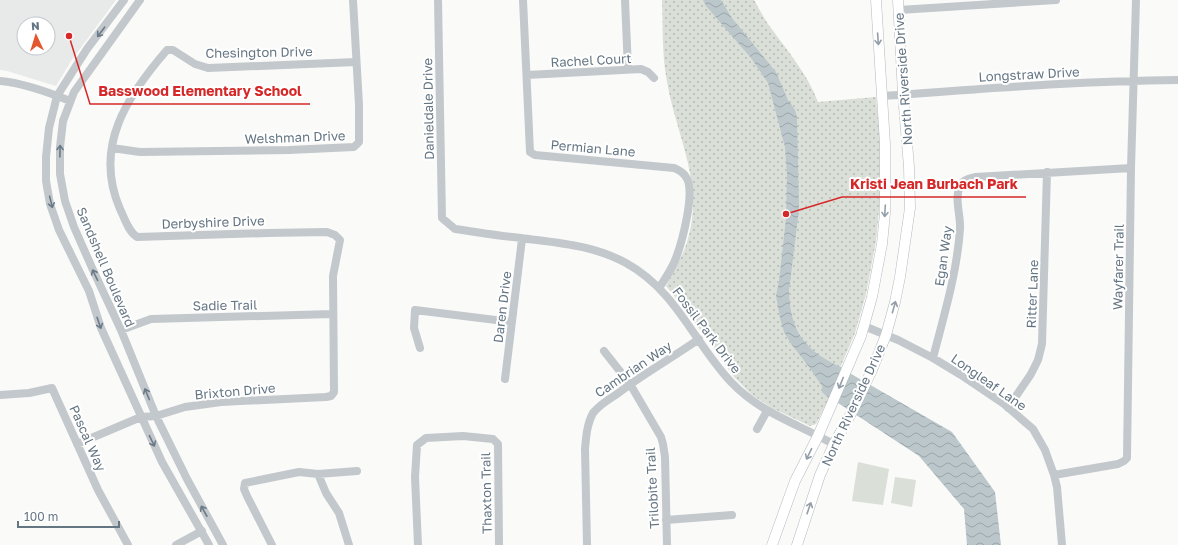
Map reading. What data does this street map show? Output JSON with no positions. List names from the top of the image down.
{
  "streets": {
    "main road": ["North Riverside Drive"],
    "street": [
      "Chesington Drive",
      "Rachel Court",
      "Longstraw Drive",
      "Danieldale Drive",
      "Welshman Drive",
      "Permian Lane",
      "Derbyshire Drive",
      "Egan Way",
      "Sandshell Boulevard",
      "Wayfarer Trail",
      "Ritter Lane",
      "Sadie Trail",
      "Daren Drive",
      "Fossil Park Drive",
      "Cambrian Way",
      "Longleaf Lane",
      "Brixton Drive",
      "Pascal Way",
      "Trilobite Trail",
      "Thaxton Trail"
    ]
  },
  "crossings": [
    ["Chesington Drive", "Welshman Drive"],
    ["Chesington Drive", "Derbyshire Drive"],
    ["Rachel Court", "Permian Lane"],
    ["Longstraw Drive", "North Riverside Drive"],
    ["Longstraw Drive", "Wayfarer Trail"],
    ["North Riverside Drive", "Fossil Park Drive"],
    ["North Riverside Drive", "Longleaf Lane"],
    ["Danieldale Drive", "Fossil Park Drive"],
    ["Welshman Drive", "Derbyshire Drive"],
    ["Permian Lane", "Fossil Park Drive"],
    ["Derbyshire Drive", "Sadie Trail"],
    ["Derbyshire Drive", "Brixton Drive"],
    ["Egan Way", "Wayfarer Trail"],
    ["Egan Way", "Ritter Lane"],
    ["Egan Way", "Longleaf Lane"],
    ["Sandshell Boulevard", "Sadie Trail"],
    ["Sandshell Boulevard", "Brixton Drive"],
    ["Wayfarer Trail", "Longleaf Lane"],
    ["Ritter Lane", "Longleaf Lane"],
    ["Daren Drive", "Fossil Park Drive"],
    ["Fossil Park Drive", "Cambrian Way"],
    ["Cambrian Way", "Trilobite Trail"],
    ["Brixton Drive", "Pascal Way"]
  ],
  "places": ["Basswood Elementary School", "Kristi Jean Burbach Park"],
  "scale_bar": "100 m",
  "north": "top"
}
